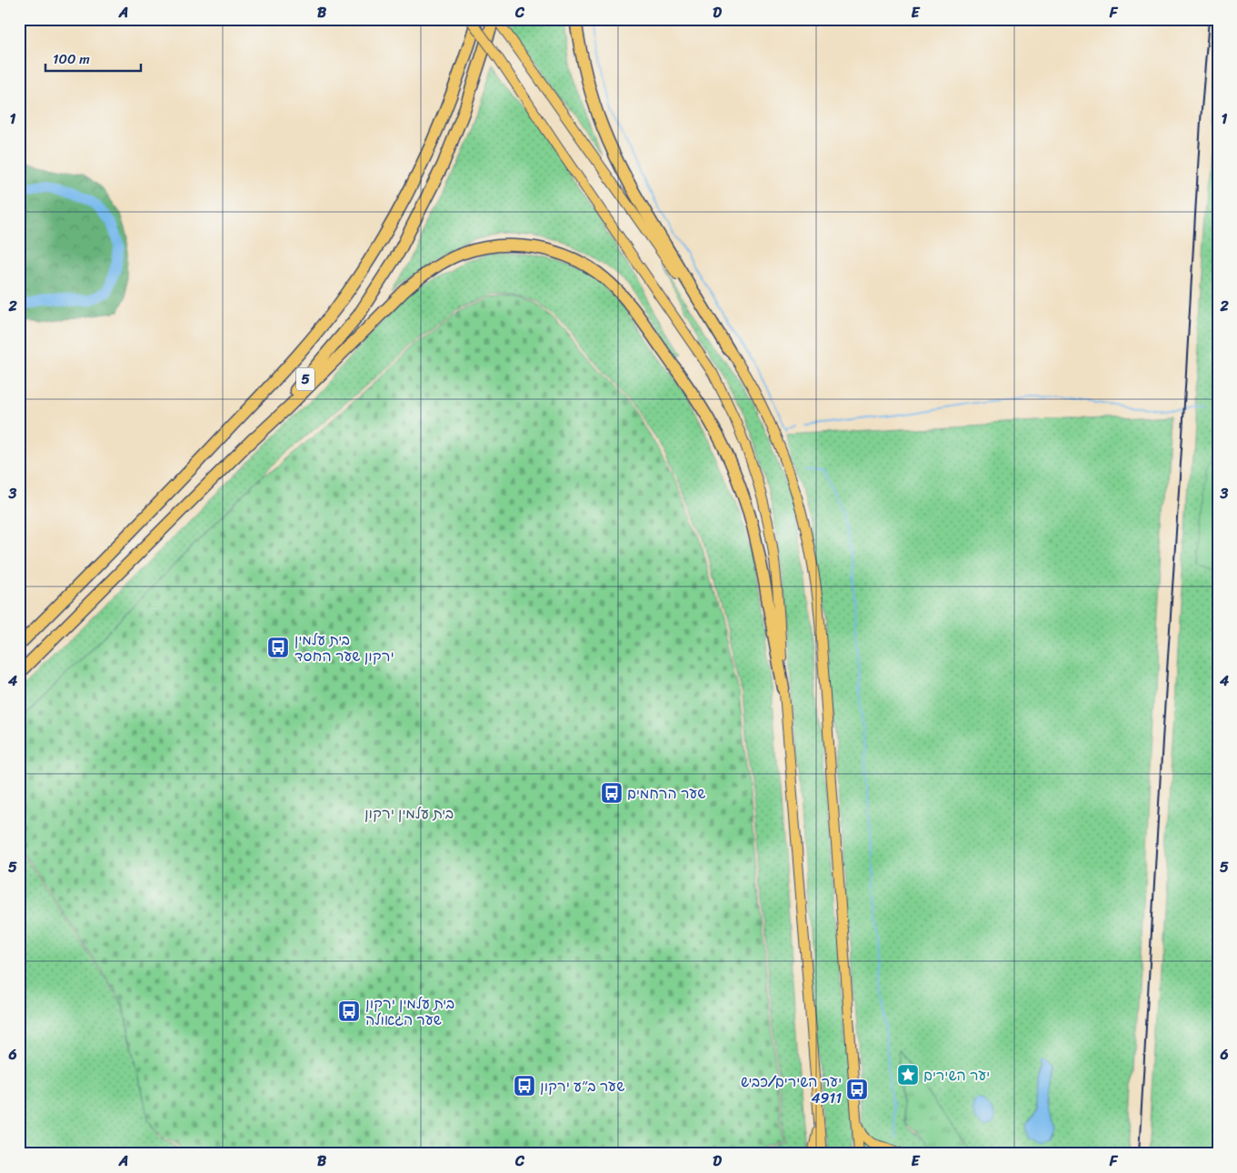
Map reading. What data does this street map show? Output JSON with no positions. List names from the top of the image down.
{
  "streets": {
    "highway": ["5"]
  },
  "parks": ["בית עלמין ירקון"],
  "places": {
    "bus stop": [
      "בית עלמין ירקון שער החסד",
      "שער הרחמים",
      "בית עלמין ירקון שער הגאולה",
      "שער ב״ע ירקון",
      "יער השירים/כביש 4911"
    ],
    "place": ["יער השירים"]
  },
  "scale_bar": "100 m",
  "grid": {
    "columns": [
      "A",
      "B",
      "C",
      "D",
      "E",
      "F"
    ],
    "rows": [
      "1",
      "2",
      "3",
      "4",
      "5",
      "6"
    ]
  }
}
